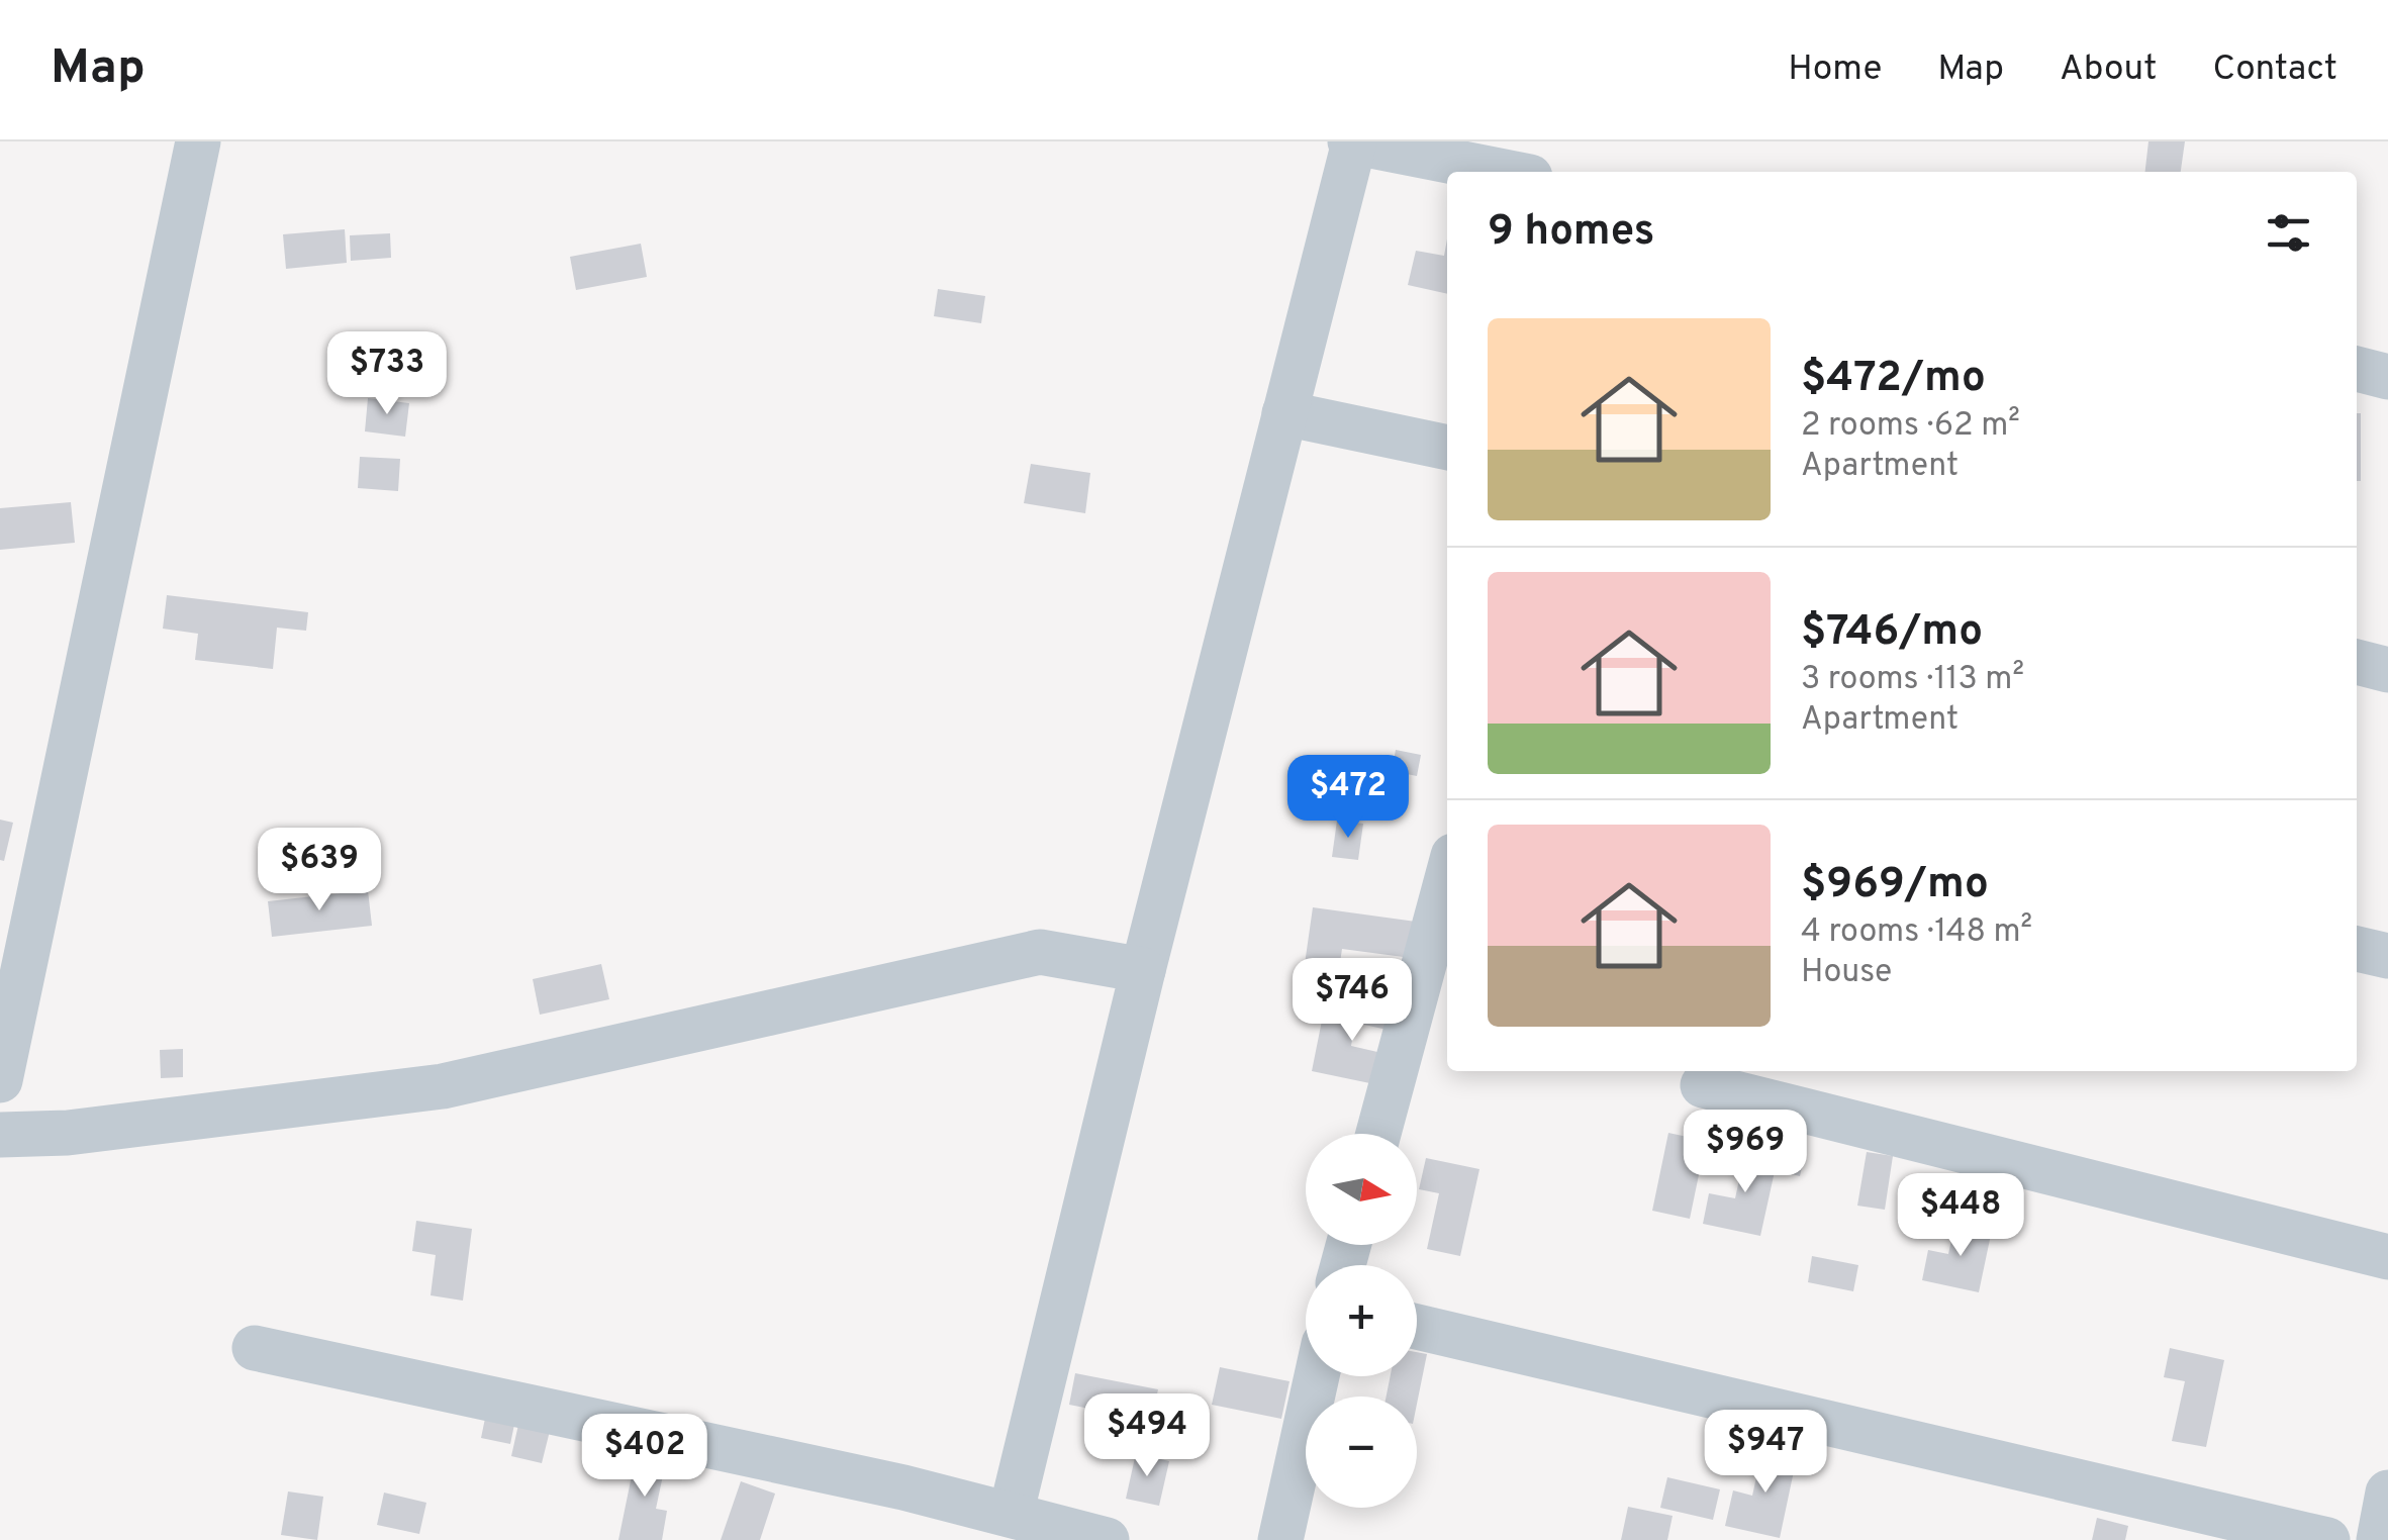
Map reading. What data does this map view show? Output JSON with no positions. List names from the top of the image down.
{
  "north": "right",
  "page": {
    "header": "Map",
    "nav": [
      "Home",
      "Map",
      "About",
      "Contact"
    ],
    "heading": "9 homes",
    "list": [
      {
        "name": "$472/mo",
        "note": "2 rooms · 62 m² · Apartment"
      },
      {
        "name": "$746/mo",
        "note": "3 rooms · 113 m² · Apartment"
      },
      {
        "name": "$969/mo",
        "note": "4 rooms · 148 m² · House"
      }
    ],
    "price": [
      "$733",
      "$472",
      "$639",
      "$746",
      "$969",
      "$448",
      "$494",
      "$947",
      "$402"
    ],
    "map_buttons": ["+", "−"]
  }
}
